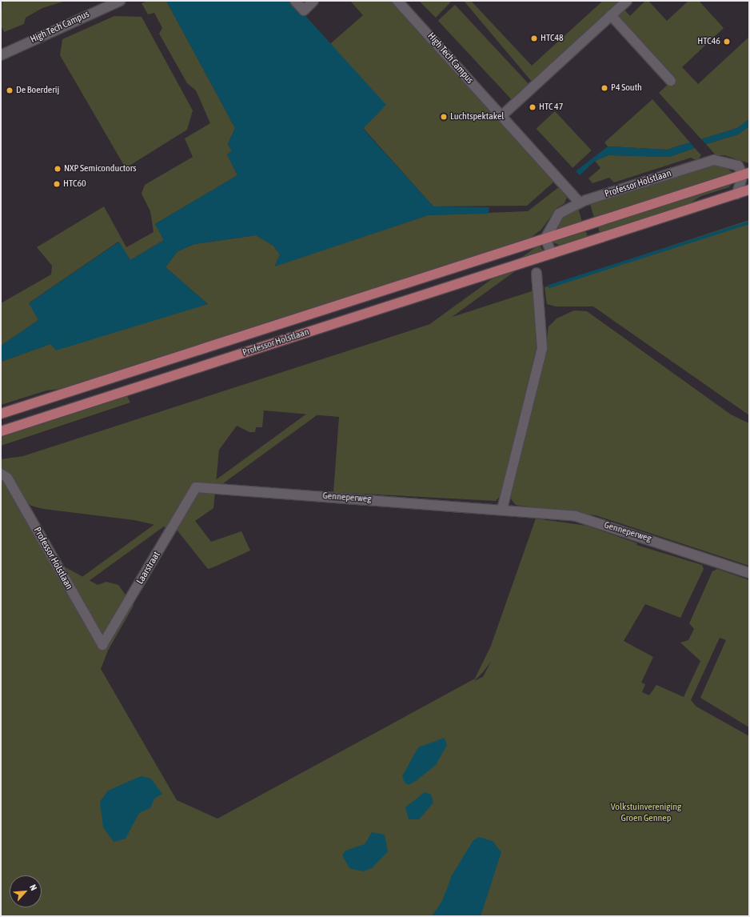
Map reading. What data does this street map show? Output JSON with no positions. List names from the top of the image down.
{
  "streets": {
    "main road": ["Professor Holstlaan"],
    "street": ["High Tech Campus", "Genneperweg", "Laarstraat"]
  },
  "crossings": [
    ["High Tech Campus", "Professor Holstlaan"],
    ["Professor Holstlaan", "Laarstraat"],
    ["Genneperweg", "Laarstraat"]
  ],
  "parks": ["Volkstuinvereniging Groen Gennep"],
  "places": [
    "HTC48",
    "HTC46",
    "P4 South",
    "De Boerderij",
    "HTC 47",
    "Luchtspektakel",
    "NXP Semiconductors",
    "HTC60"
  ],
  "north": "top right"
}
